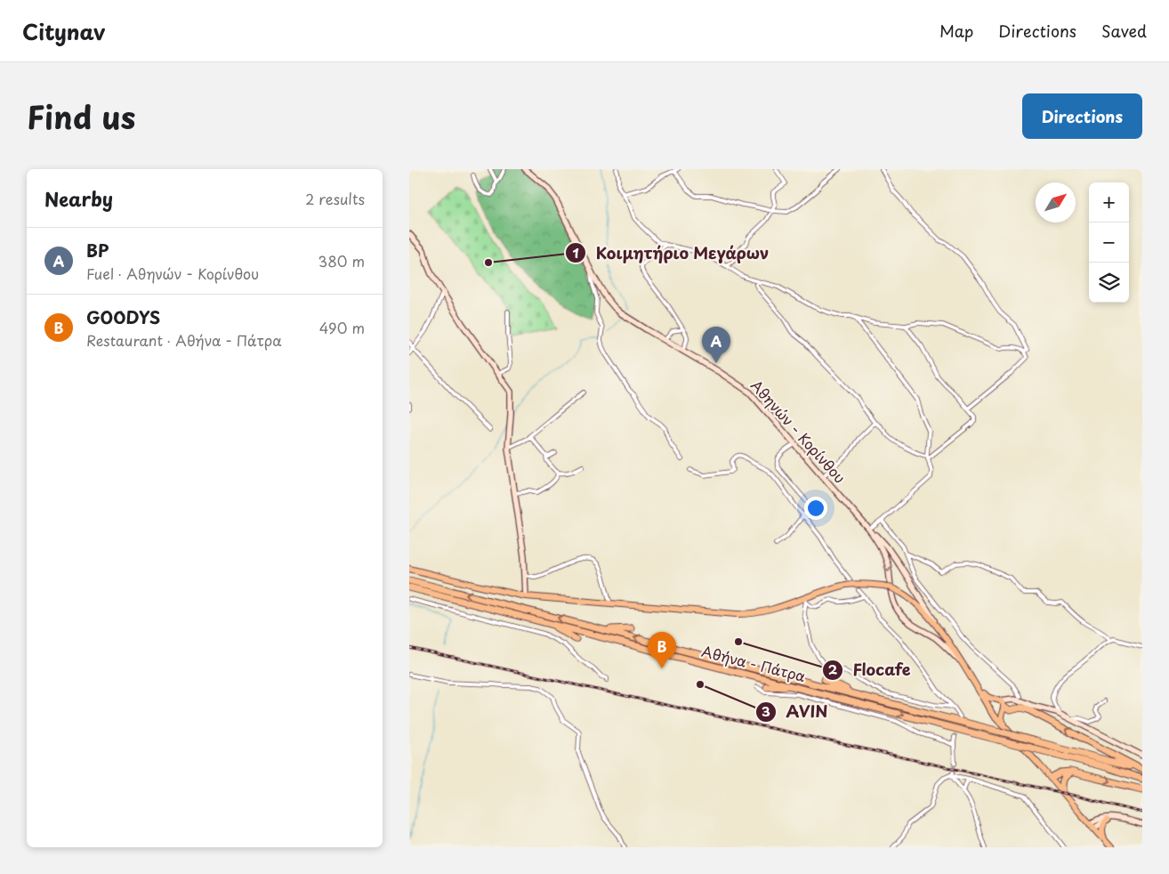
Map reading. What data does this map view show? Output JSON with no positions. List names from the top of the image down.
{
  "streets": {
    "highway": ["Αθήνα - Πάτρα"],
    "main road": ["Αθηνών - Κορίνθου"]
  },
  "places": ["Κοιμητήριο Μεγάρων", "Flocafe", "AVIN"],
  "north": "top right",
  "page": {
    "header": "Citynav",
    "nav": ["Map", "Directions", "Saved"],
    "title": "Find us",
    "buttons": "Directions",
    "heading": ["Nearby", "2 results"],
    "map_buttons": ["+", "−"],
    "list": [
      {
        "mark": "A",
        "name": "BP",
        "note": "Fuel · Αθηνών - Κορίνθου",
        "value": "380 m"
      },
      {
        "mark": "B",
        "name": "GOODYS",
        "note": "Restaurant · Αθήνα - Πάτρα",
        "value": "490 m"
      }
    ],
    "pins": ["A", "B"]
  }
}
